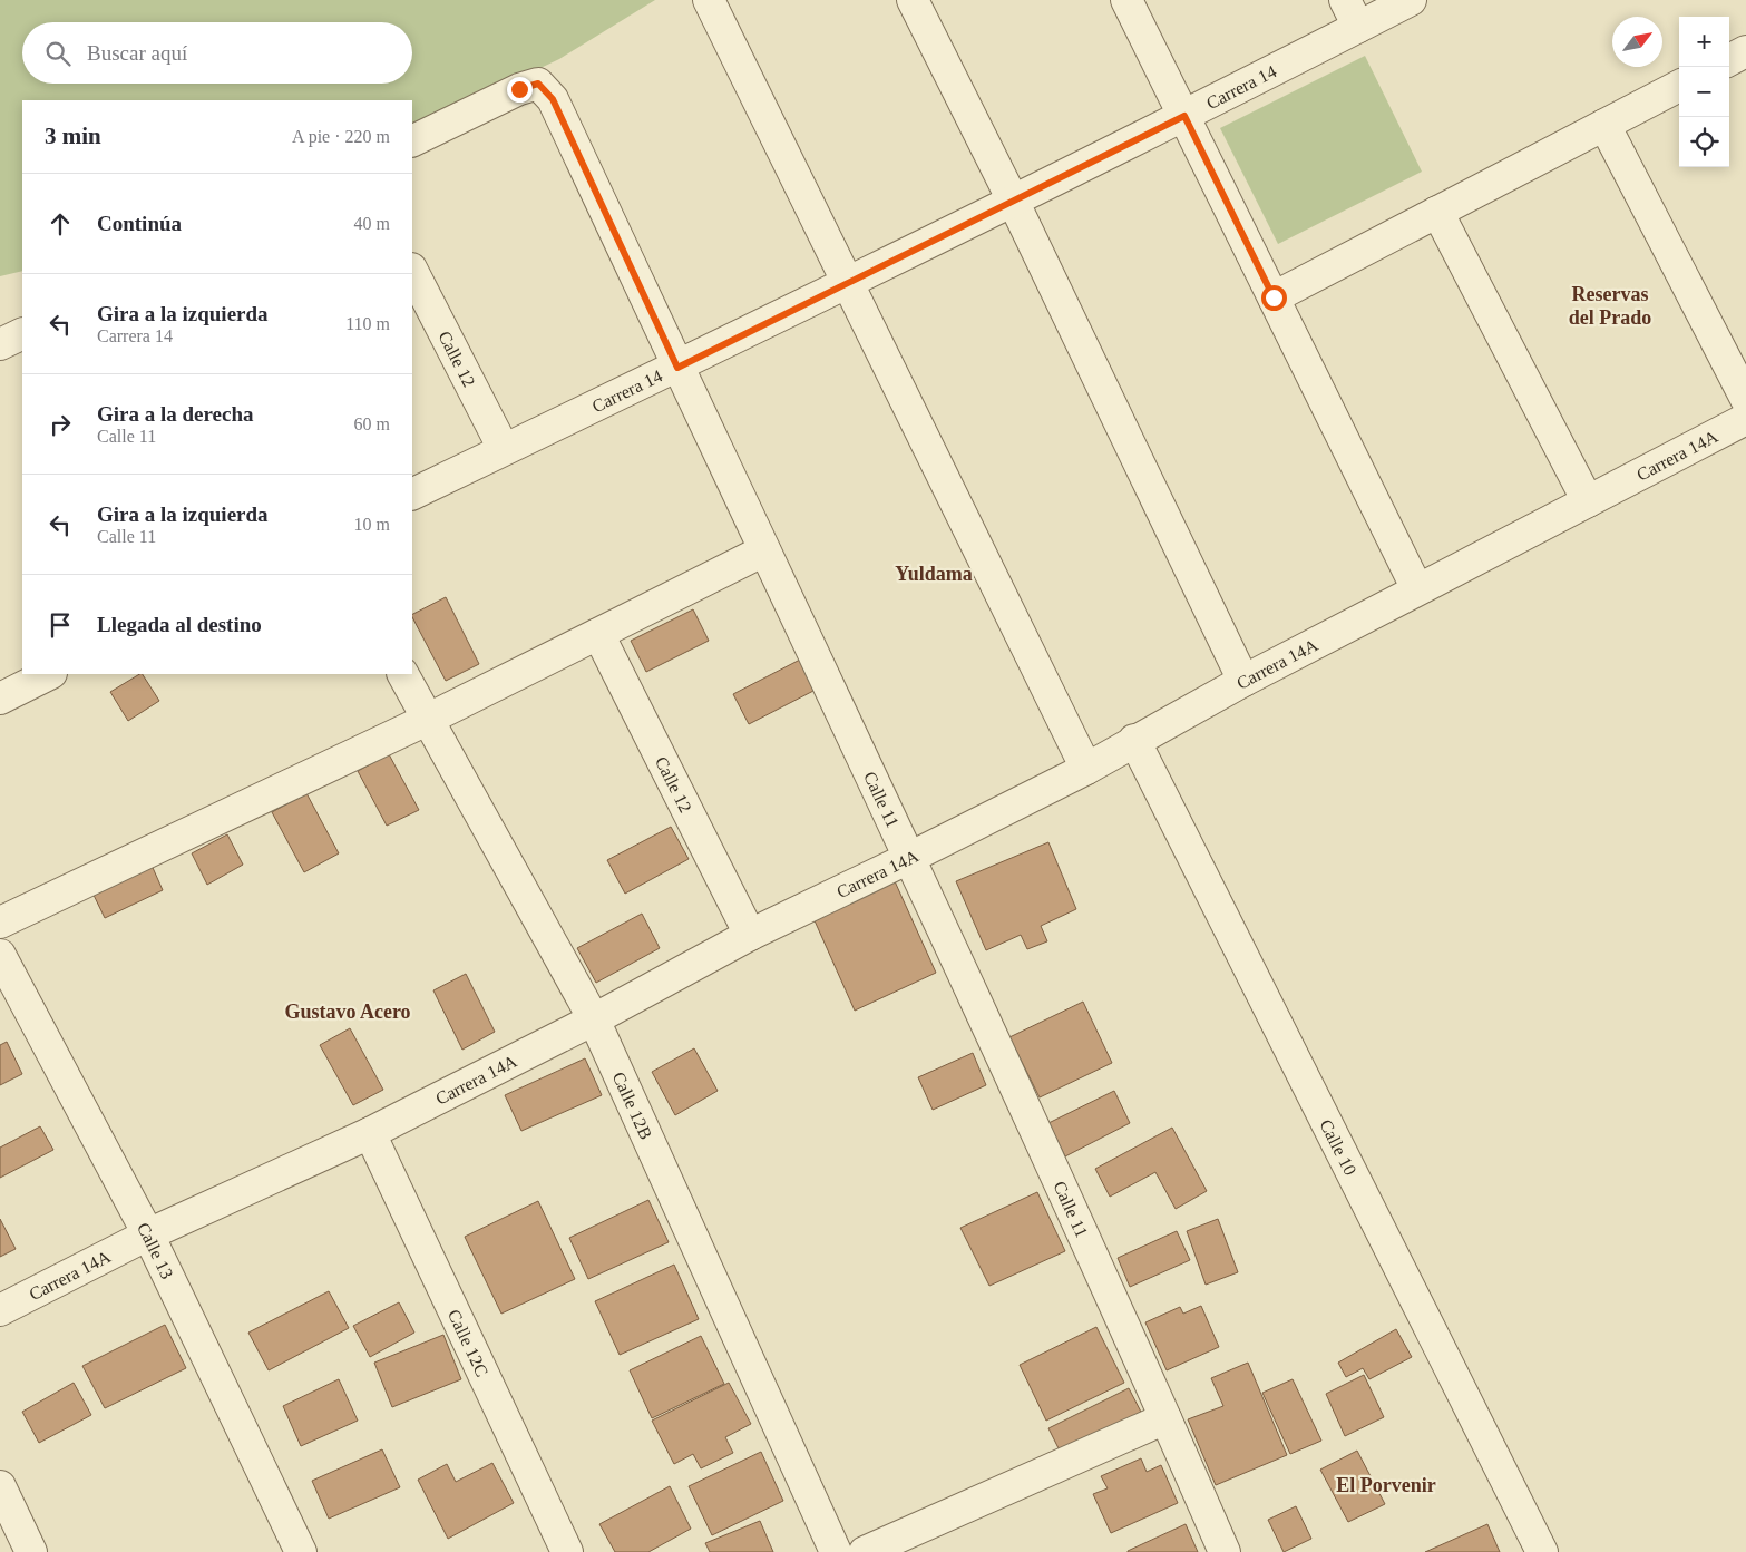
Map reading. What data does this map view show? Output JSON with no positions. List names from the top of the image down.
{
  "streets": {
    "street": [
      "Carrera 14",
      "Calle 12",
      "Carrera 14A",
      "Calle 11",
      "Calle 12B",
      "Calle 10",
      "Calle 13",
      "Calle 12C"
    ]
  },
  "crossings": [
    ["Carrera 14", "Calle 12"],
    ["Carrera 14", "Calle 11"],
    ["Calle 12", "Carrera 14A"],
    ["Carrera 14A", "Calle 11"],
    ["Carrera 14A", "Calle 12B"],
    ["Carrera 14A", "Calle 10"],
    ["Carrera 14A", "Calle 13"],
    ["Carrera 14A", "Calle 12C"]
  ],
  "districts": [
    "Reservas del Prado",
    "Yuldama",
    "Gustavo Acero",
    "El Porvenir"
  ],
  "north": "top right",
  "page": {
    "map_buttons": ["+", "−"],
    "search": "Buscar aquí",
    "heading": ["3 min", "A pie · 220 m"],
    "list": [
      ["Continúa", "40 m"],
      ["Gira a la izquierda", "Carrera 14", "110 m"],
      ["Gira a la derecha", "Calle 11", "60 m"],
      ["Gira a la izquierda", "Calle 11", "10 m"],
      "Llegada al destino"
    ]
  }
}
